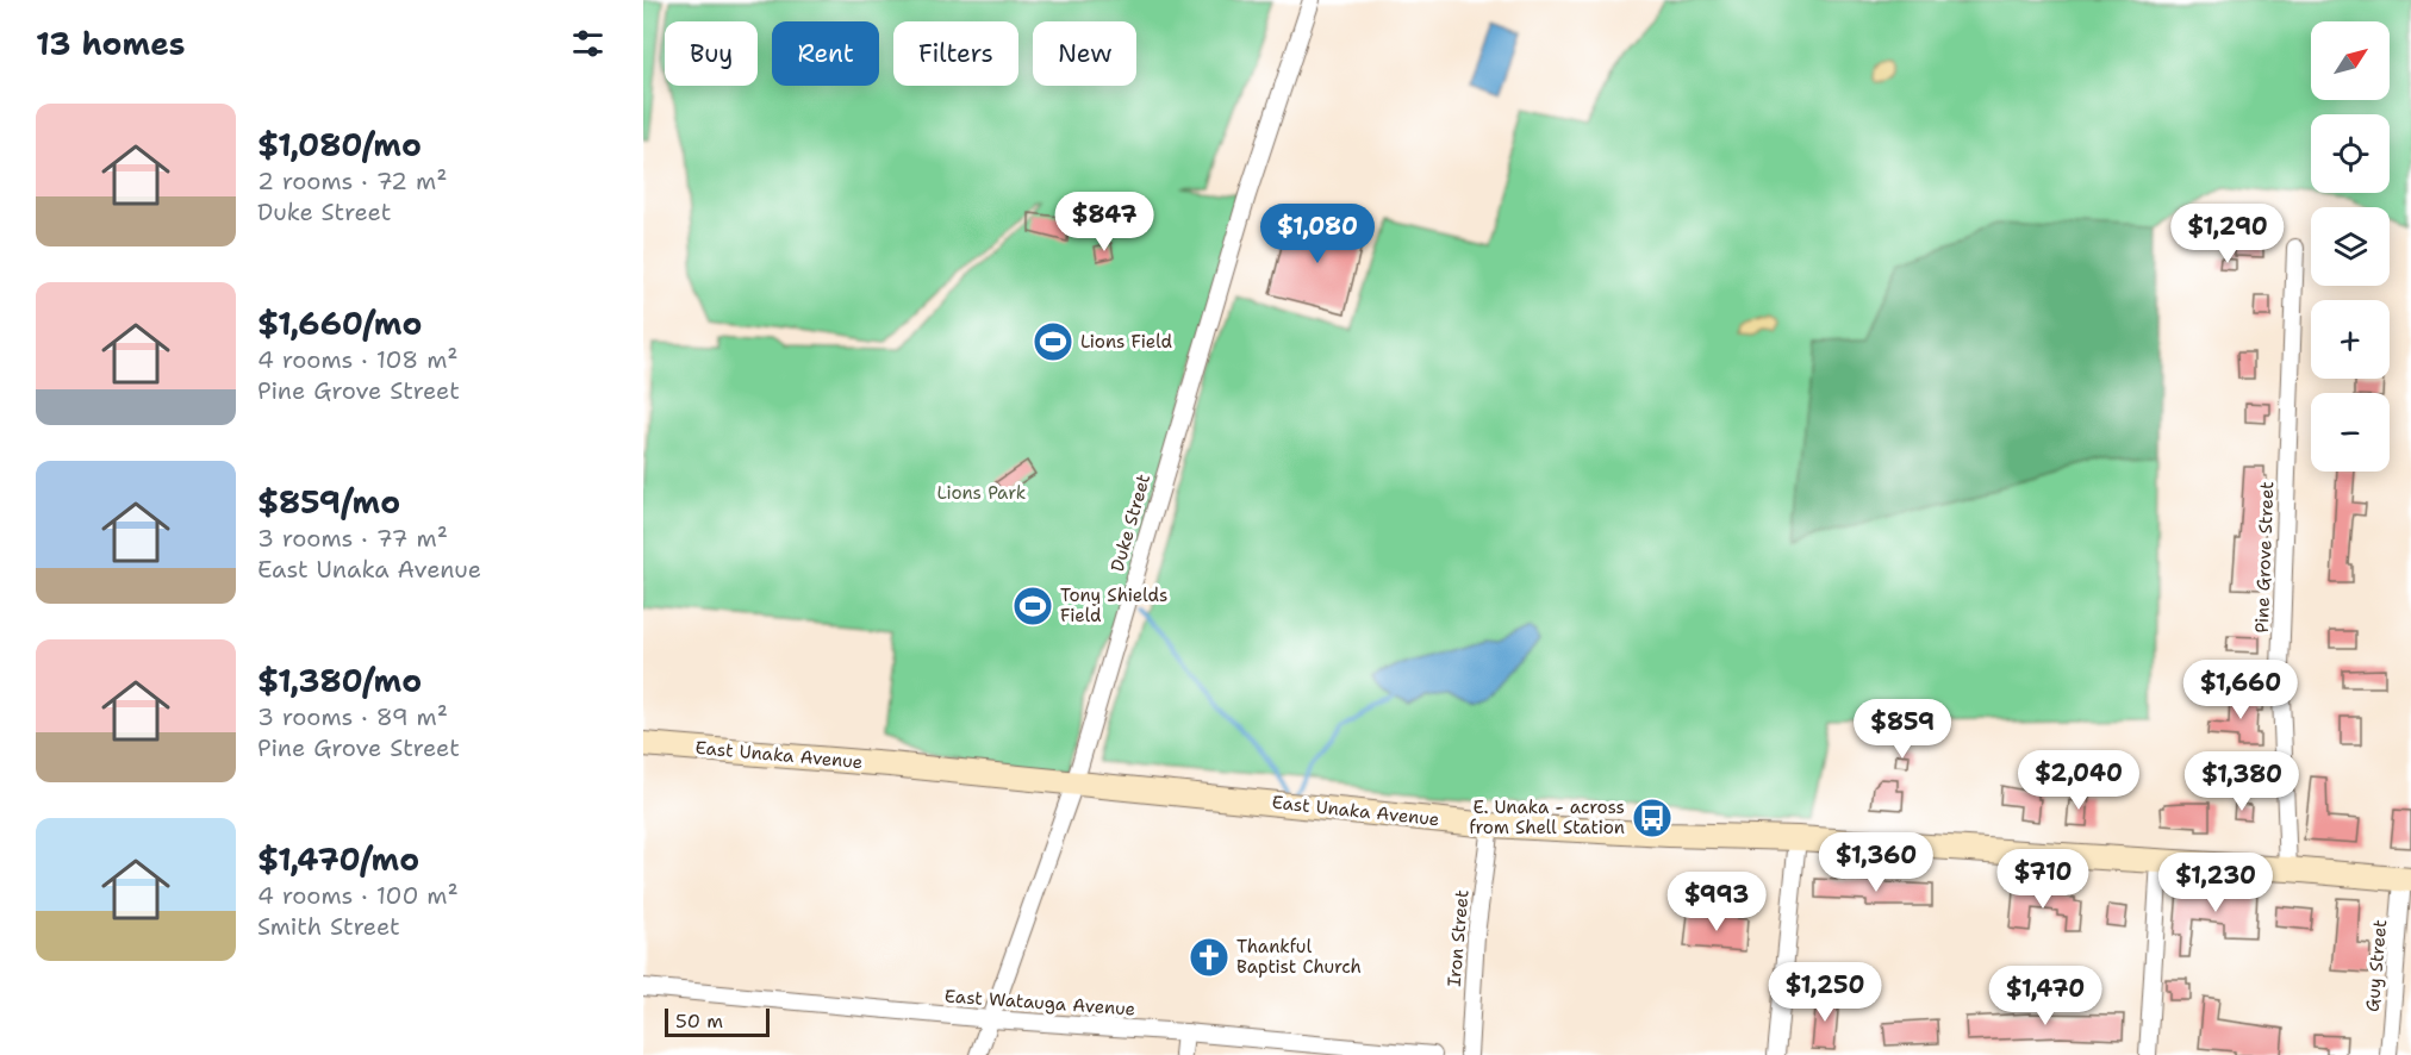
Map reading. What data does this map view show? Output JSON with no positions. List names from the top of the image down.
{
  "streets": {
    "main road": ["East Unaka Avenue"],
    "street": [
      "Duke Street",
      "Pine Grove Street",
      "Iron Street",
      "Guy Street",
      "East Watauga Avenue"
    ]
  },
  "crossings": [
    ["Duke Street", "East Unaka Avenue"],
    ["Duke Street", "East Watauga Avenue"],
    ["Pine Grove Street", "East Unaka Avenue"],
    ["East Unaka Avenue", "Iron Street"],
    ["East Unaka Avenue", "Guy Street"]
  ],
  "parks": ["Lions Park"],
  "places": {
    "sports": ["Lions Field", "Tony Shields Field"],
    "bus stop": ["E. Unaka - across from Shell Station"],
    "church": ["Thankful Baptist Church"]
  },
  "scale_bar": "50 m",
  "north": "top right",
  "page": {
    "heading": "13 homes",
    "map_buttons": ["+", "−"],
    "chip": [
      "Buy",
      "Rent",
      "Filters",
      "New"
    ],
    "list": [
      {
        "name": "$1,080/mo",
        "note": "2 rooms · 72 m² · Duke Street"
      },
      {
        "name": "$1,660/mo",
        "note": "4 rooms · 108 m² · Pine Grove Street"
      },
      {
        "name": "$859/mo",
        "note": "3 rooms · 77 m² · East Unaka Avenue"
      },
      {
        "name": "$1,380/mo",
        "note": "3 rooms · 89 m² · Pine Grove Street"
      },
      {
        "name": "$1,470/mo",
        "note": "4 rooms · 100 m² · Smith Street"
      }
    ],
    "price": [
      "$847",
      "$1,080",
      "$1,290",
      "$1,660",
      "$859",
      "$2,040",
      "$1,380",
      "$1,360",
      "$710",
      "$1,230",
      "$993",
      "$1,250",
      "$1,470"
    ],
    "scale": "50 m"
  }
}
